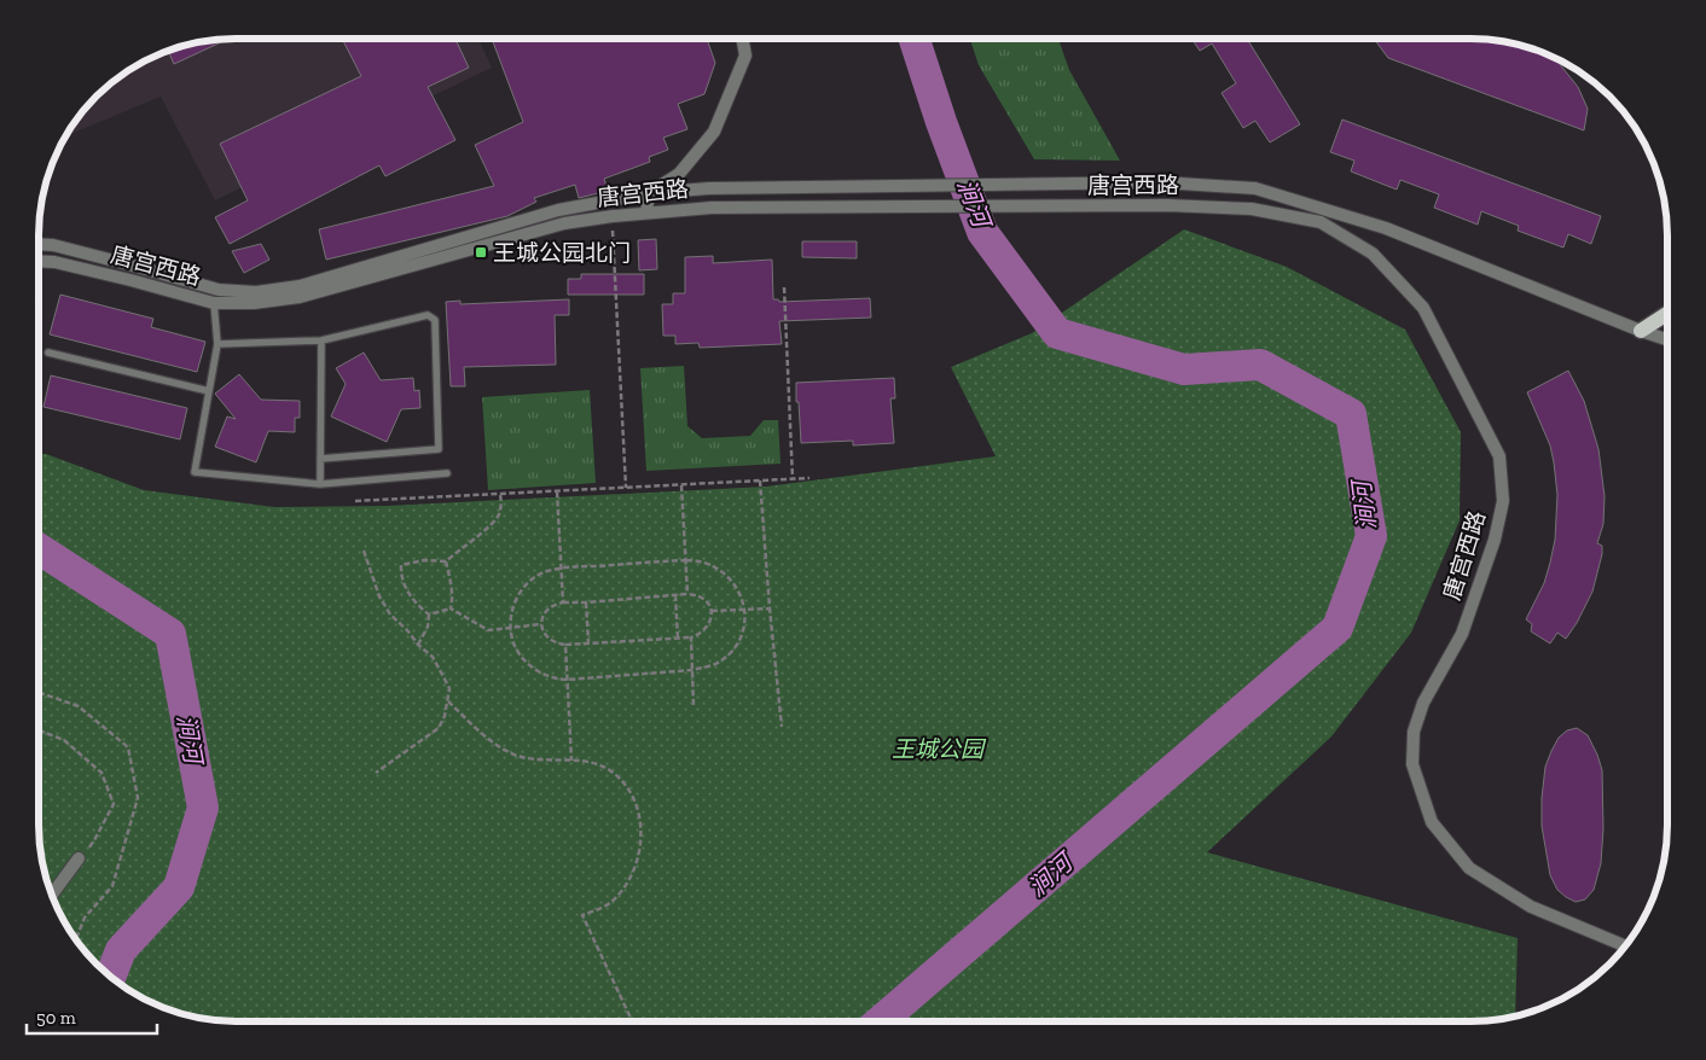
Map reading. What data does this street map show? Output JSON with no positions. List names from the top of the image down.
{
  "streets": {
    "street": ["唐宫西路"]
  },
  "water": ["涧河"],
  "parks": ["王城公园"],
  "places": {
    "transit": ["王城公园北门"]
  },
  "scale_bar": "50 m"
}
